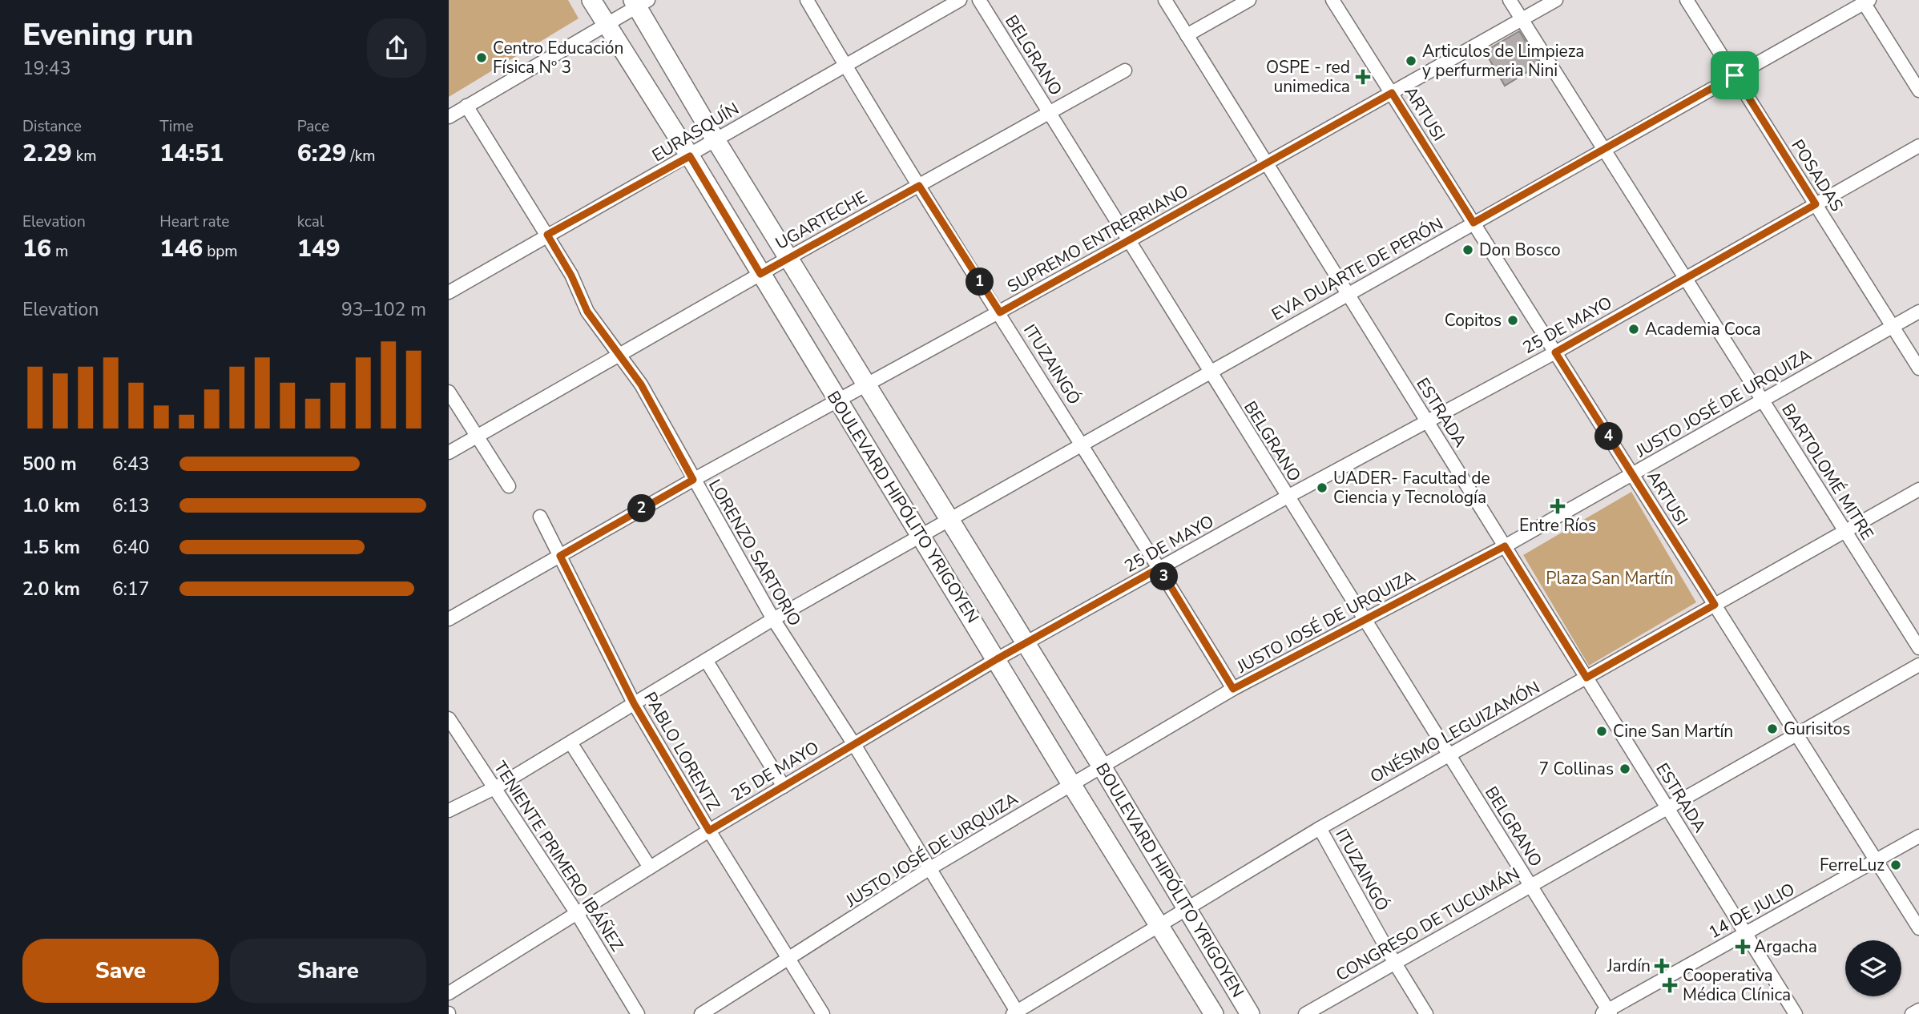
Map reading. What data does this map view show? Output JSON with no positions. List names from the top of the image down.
{
  "streets": {
    "main road": ["BOULEVARD HIPÓLITO YRIGOYEN"],
    "street": [
      "BELGRANO",
      "ARTUSI",
      "EURASQUÍN",
      "POSADAS",
      "UGARTECHE",
      "SUPREMO ENTRERRIANO",
      "EVA DUARTE DE PERÓN",
      "25 DE MAYO",
      "ITUZAINGÓ",
      "JUSTO JOSÉ DE URQUIZA",
      "ESTRADA",
      "BARTOLOMÉ MITRE",
      "LORENZO SARTORIO",
      "ONÉSIMO LEGUIZAMÓN",
      "PABLO LORENTZ",
      "TENIENTE PRIMERO IBÁÑEZ",
      "14 DE JULIO",
      "CONGRESO DE TUCUMÁN"
    ]
  },
  "crossings": [
    ["BELGRANO", "UGARTECHE"],
    ["BELGRANO", "SUPREMO ENTRERRIANO"],
    ["BELGRANO", "EVA DUARTE DE PERÓN"],
    ["BELGRANO", "25 DE MAYO"],
    ["BELGRANO", "JUSTO JOSÉ DE URQUIZA"],
    ["BELGRANO", "ONÉSIMO LEGUIZAMÓN"],
    ["BELGRANO", "14 DE JULIO"],
    ["BELGRANO", "CONGRESO DE TUCUMÁN"],
    ["ARTUSI", "SUPREMO ENTRERRIANO"],
    ["ARTUSI", "EVA DUARTE DE PERÓN"],
    ["ARTUSI", "25 DE MAYO"],
    ["ARTUSI", "JUSTO JOSÉ DE URQUIZA"],
    ["ARTUSI", "ONÉSIMO LEGUIZAMÓN"],
    ["ARTUSI", "14 DE JULIO"],
    ["ARTUSI", "CONGRESO DE TUCUMÁN"],
    ["EURASQUÍN", "ITUZAINGÓ"],
    ["EURASQUÍN", "BOULEVARD HIPÓLITO YRIGOYEN"],
    ["EURASQUÍN", "LORENZO SARTORIO"],
    ["POSADAS", "EVA DUARTE DE PERÓN"],
    ["POSADAS", "25 DE MAYO"],
    ["POSADAS", "JUSTO JOSÉ DE URQUIZA"],
    ["UGARTECHE", "ITUZAINGÓ"],
    ["UGARTECHE", "BOULEVARD HIPÓLITO YRIGOYEN"],
    ["UGARTECHE", "LORENZO SARTORIO"],
    ["SUPREMO ENTRERRIANO", "ITUZAINGÓ"],
    ["SUPREMO ENTRERRIANO", "ESTRADA"],
    ["SUPREMO ENTRERRIANO", "BARTOLOMÉ MITRE"],
    ["SUPREMO ENTRERRIANO", "BOULEVARD HIPÓLITO YRIGOYEN"],
    ["SUPREMO ENTRERRIANO", "LORENZO SARTORIO"],
    ["SUPREMO ENTRERRIANO", "PABLO LORENTZ"],
    ["EVA DUARTE DE PERÓN", "ITUZAINGÓ"],
    ["EVA DUARTE DE PERÓN", "ESTRADA"],
    ["EVA DUARTE DE PERÓN", "BARTOLOMÉ MITRE"],
    ["EVA DUARTE DE PERÓN", "BOULEVARD HIPÓLITO YRIGOYEN"],
    ["EVA DUARTE DE PERÓN", "LORENZO SARTORIO"],
    ["EVA DUARTE DE PERÓN", "PABLO LORENTZ"],
    ["EVA DUARTE DE PERÓN", "TENIENTE PRIMERO IBÁÑEZ"],
    ["25 DE MAYO", "ITUZAINGÓ"],
    ["25 DE MAYO", "ESTRADA"],
    ["25 DE MAYO", "BARTOLOMÉ MITRE"],
    ["25 DE MAYO", "BOULEVARD HIPÓLITO YRIGOYEN"],
    ["25 DE MAYO", "LORENZO SARTORIO"],
    ["25 DE MAYO", "PABLO LORENTZ"],
    ["25 DE MAYO", "TENIENTE PRIMERO IBÁÑEZ"],
    ["ITUZAINGÓ", "JUSTO JOSÉ DE URQUIZA"],
    ["ITUZAINGÓ", "ONÉSIMO LEGUIZAMÓN"],
    ["ITUZAINGÓ", "CONGRESO DE TUCUMÁN"],
    ["JUSTO JOSÉ DE URQUIZA", "ESTRADA"],
    ["JUSTO JOSÉ DE URQUIZA", "BARTOLOMÉ MITRE"],
    ["JUSTO JOSÉ DE URQUIZA", "BOULEVARD HIPÓLITO YRIGOYEN"],
    ["JUSTO JOSÉ DE URQUIZA", "LORENZO SARTORIO"],
    ["JUSTO JOSÉ DE URQUIZA", "PABLO LORENTZ"],
    ["ESTRADA", "ONÉSIMO LEGUIZAMÓN"],
    ["ESTRADA", "14 DE JULIO"],
    ["ESTRADA", "CONGRESO DE TUCUMÁN"],
    ["BARTOLOMÉ MITRE", "ONÉSIMO LEGUIZAMÓN"],
    ["BOULEVARD HIPÓLITO YRIGOYEN", "ONÉSIMO LEGUIZAMÓN"],
    ["LORENZO SARTORIO", "ONÉSIMO LEGUIZAMÓN"]
  ],
  "parks": ["Plaza San Martín"],
  "places": {
    "other": [
      "Centro Educación Física Nº 3",
      "Articulos de Limpieza y perfurmeria Nini",
      "Don Bosco",
      "Copitos",
      "Academia Coca",
      "UADER- Facultad de Ciencia y Tecnología",
      "Gurisitos",
      "Cine San Martín",
      "7 Collinas",
      "FerreLuz"
    ],
    "health": [
      "OSPE - red unimedica",
      "Entre Ríos",
      "Argacha",
      "Jardín",
      "Cooperativa Médica Clínica"
    ]
  },
  "page": {
    "heading": ["Evening run", "19:43"],
    "stats": [
      ["Distance", "2.29 km"],
      ["Time", "14:51"],
      ["Pace", "6:29 /km"],
      ["Elevation", "16 m"],
      ["Heart rate", "146 bpm"],
      ["kcal", "149"]
    ],
    "pins": [
      "1",
      "4",
      "2",
      "3"
    ],
    "chart": ["Elevation", "93–102 m"],
    "list": [
      {
        "name": "500 m",
        "note": "6:43"
      },
      {
        "name": "1.0 km",
        "note": "6:13"
      },
      {
        "name": "1.5 km",
        "note": "6:40"
      },
      {
        "name": "2.0 km",
        "note": "6:17"
      }
    ],
    "buttons": ["Save", "Share"]
  }
}
